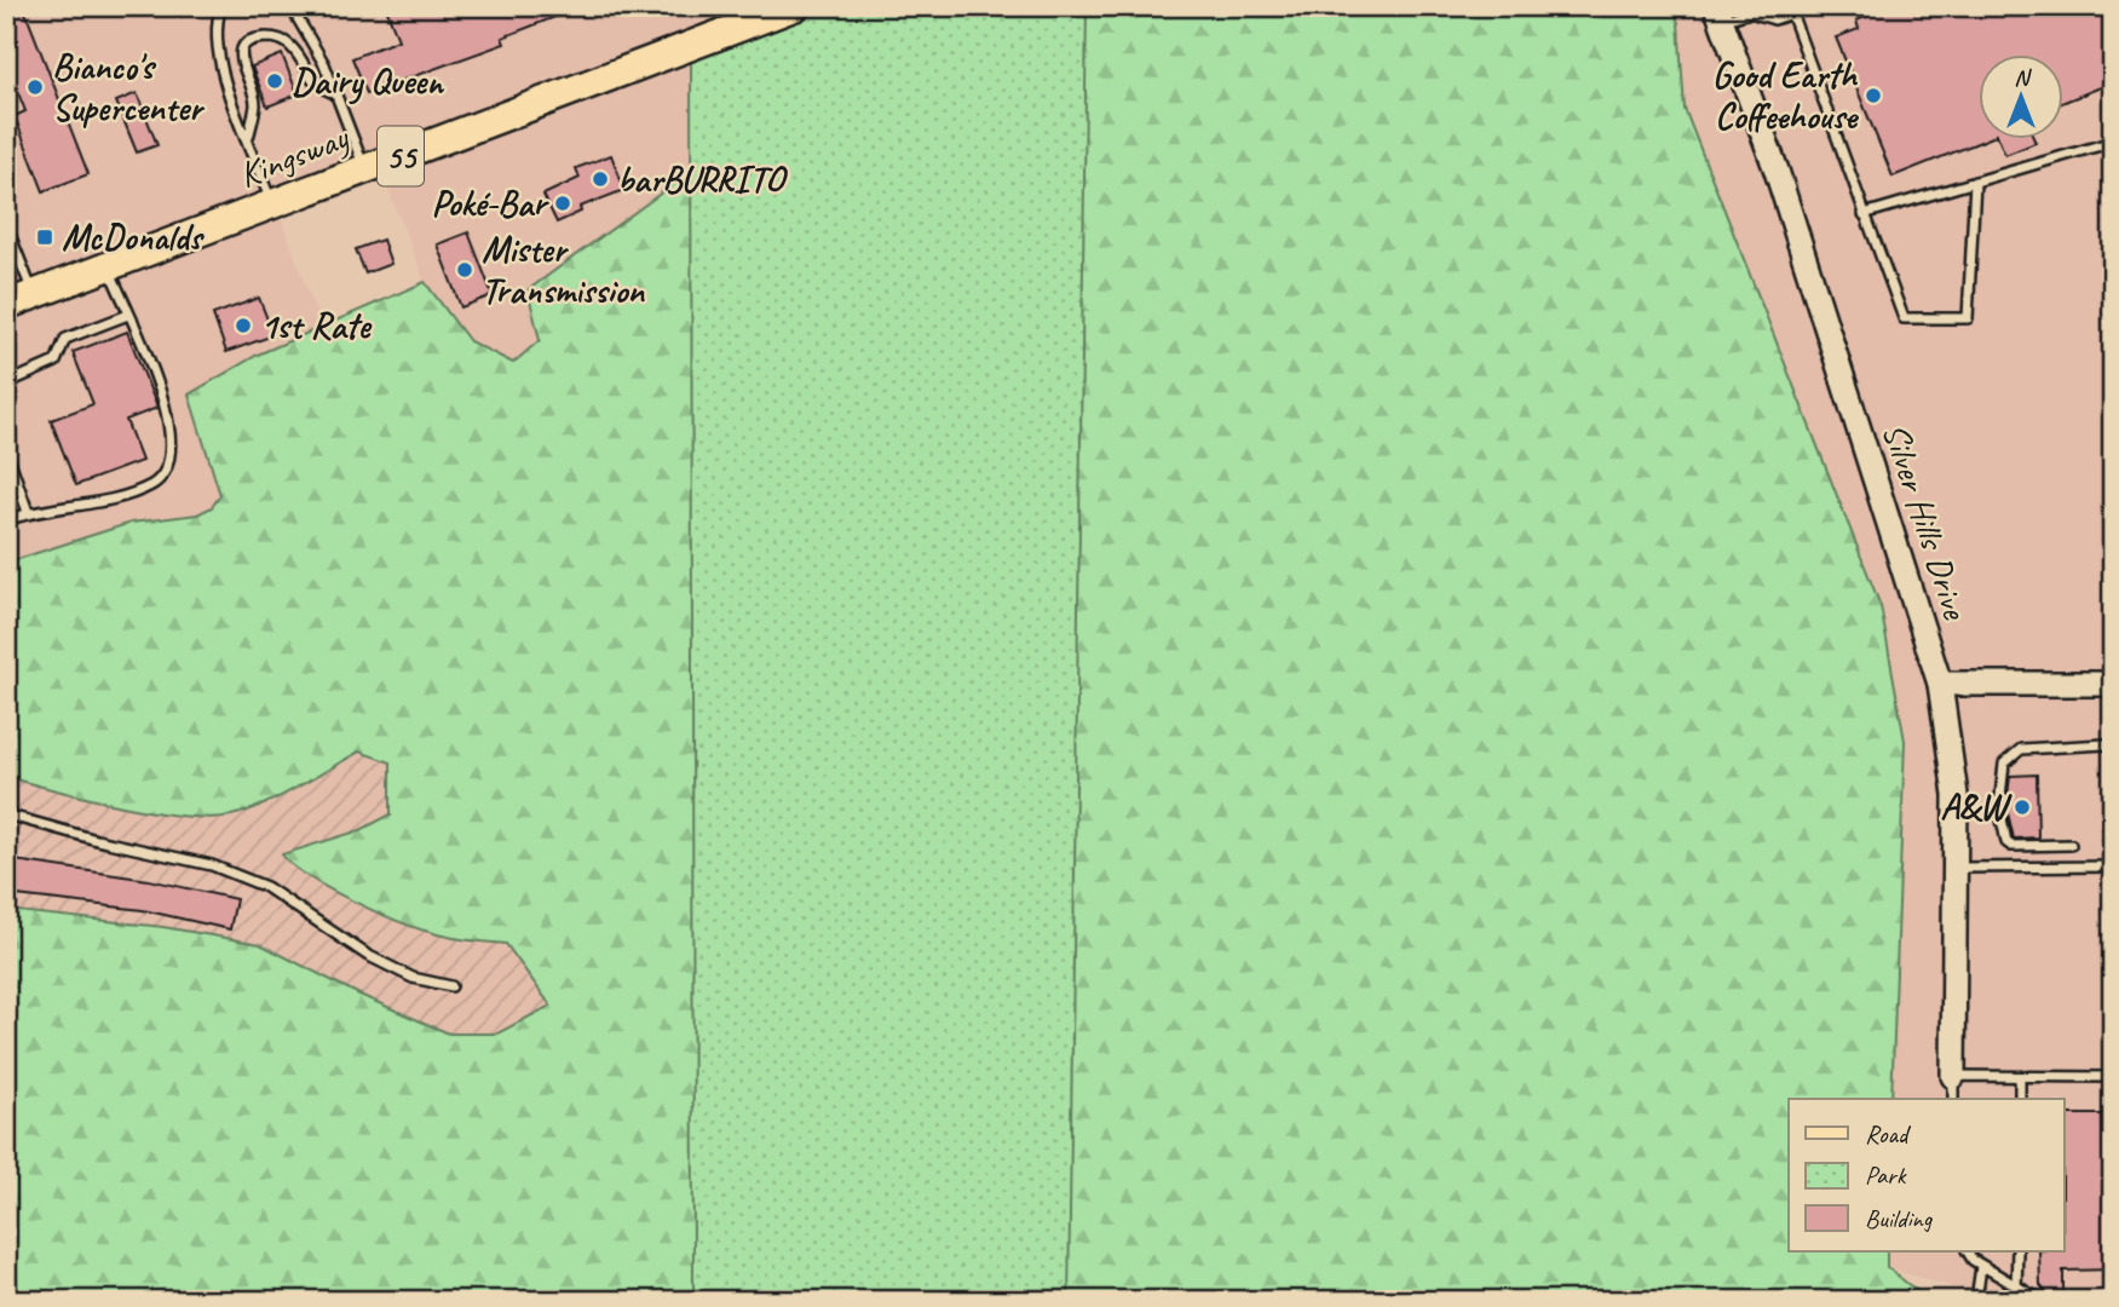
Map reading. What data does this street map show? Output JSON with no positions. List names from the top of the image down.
{
  "streets": {
    "main road": ["Kingsway", "55"],
    "street": ["Silver Hills Drive"]
  },
  "places": {
    "other": [
      "Dairy Queen",
      "Bianco's Supercenter",
      "Good Earth Coffeehouse",
      "barBURRITO",
      "Poké-Bar",
      "Mister Transmission",
      "1st Rate",
      "A&W"
    ],
    "transit": ["McDonalds"]
  },
  "legend": ["Road", "Park", "Building"],
  "north": "top"
}
